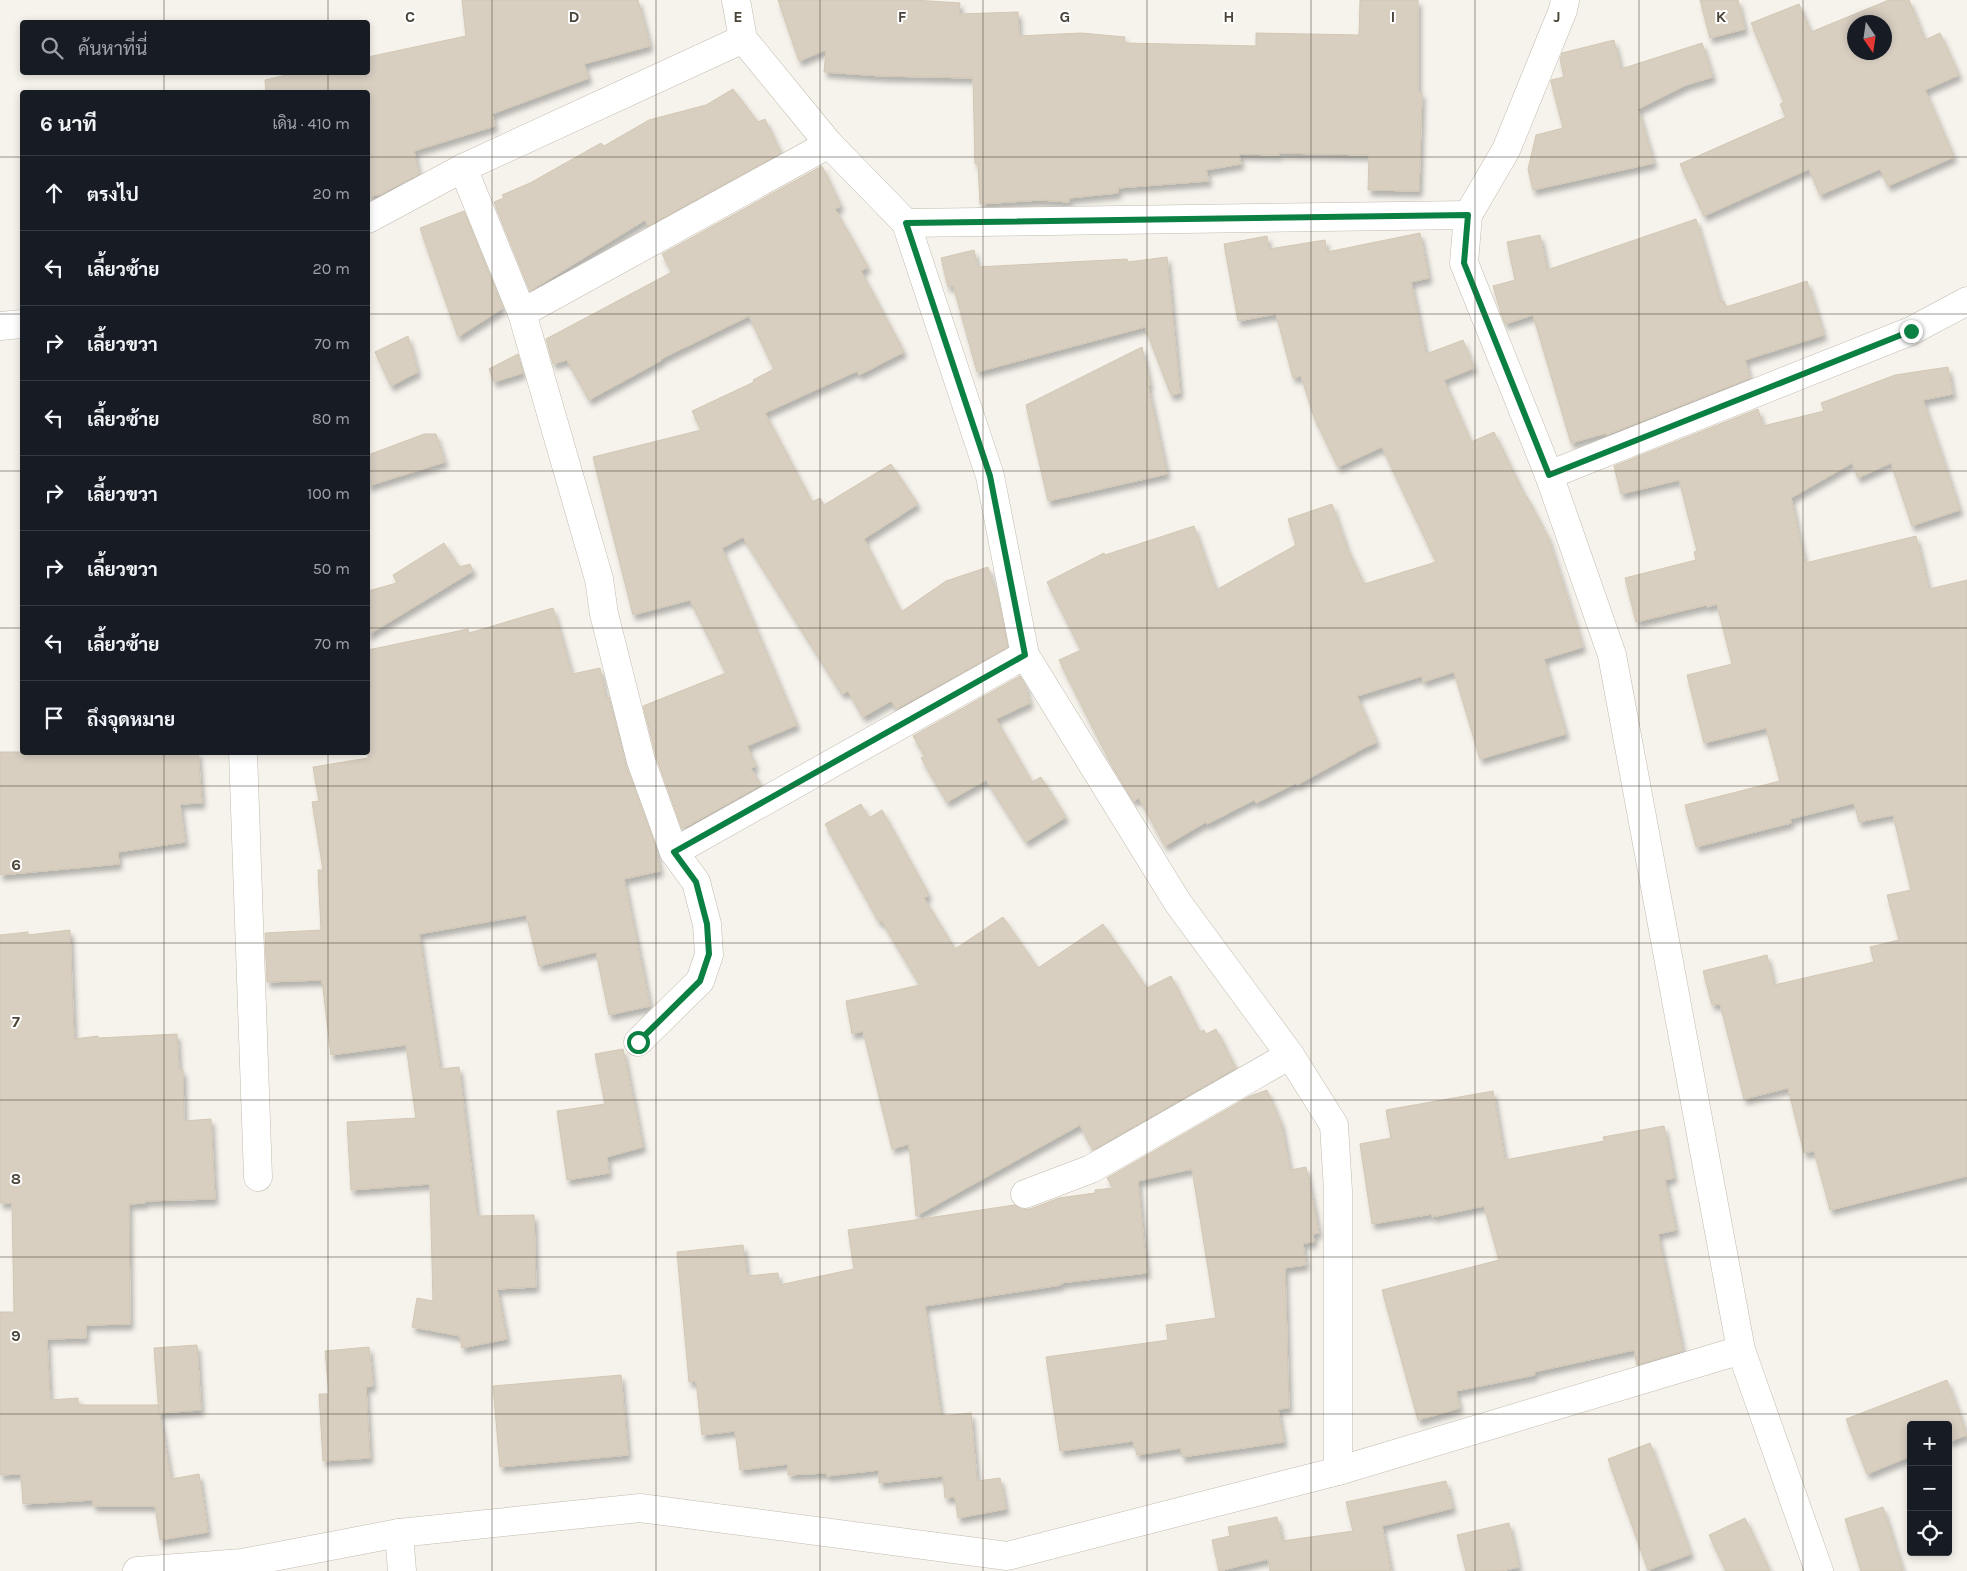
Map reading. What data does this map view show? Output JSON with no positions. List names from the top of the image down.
{
  "north": "bottom",
  "page": {
    "search": "ค้นหาที่นี่",
    "heading": ["6 นาที", "เดิน · 410 m"],
    "list": [
      ["ตรงไป", "20 m"],
      ["เลี้ยวซ้าย", "20 m"],
      ["เลี้ยวขวา", "70 m"],
      ["เลี้ยวซ้าย", "80 m"],
      ["เลี้ยวขวา", "100 m"],
      ["เลี้ยวขวา", "50 m"],
      ["เลี้ยวซ้าย", "70 m"],
      "ถึงจุดหมาย"
    ],
    "map_buttons": ["+", "−"]
  },
  "grid": {
    "columns": [
      "C",
      "D",
      "E",
      "F",
      "G",
      "H",
      "I",
      "J",
      "K"
    ],
    "rows": [
      "6",
      "7",
      "8",
      "9"
    ]
  }
}
